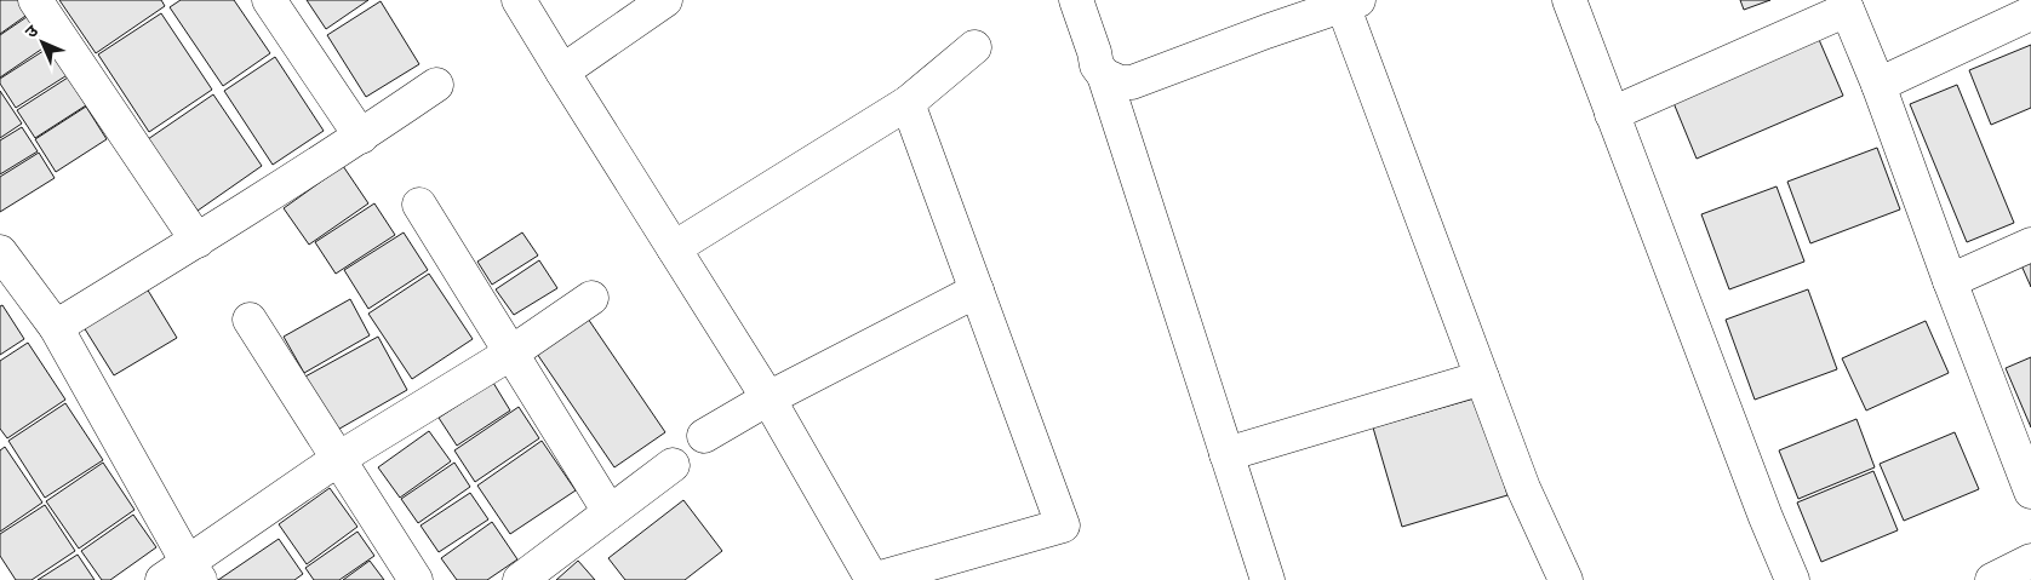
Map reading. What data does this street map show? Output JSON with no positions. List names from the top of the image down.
{
  "north": "top left"
}
